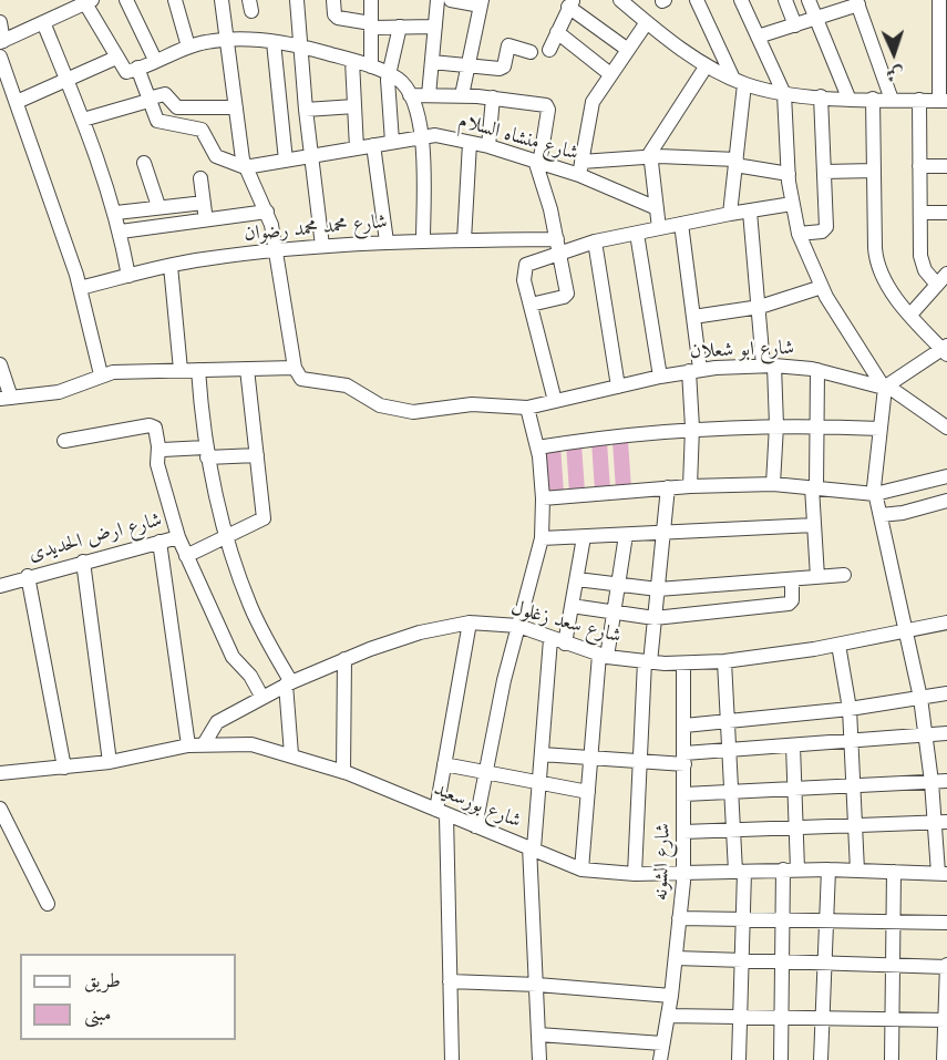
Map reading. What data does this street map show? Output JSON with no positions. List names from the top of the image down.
{
  "streets": {
    "street": [
      "شارع منشاه السلام",
      "شارع محمد محمد رضوان",
      "شارع ابو شعلان",
      "شارع ارض الحديدى",
      "شارع سعد زغلول",
      "شارع بورسعيد",
      "شارع الشونه"
    ]
  },
  "crossings": [
    ["شارع ارض الحديدى", "شارع سعد زغلول"],
    ["شارع سعد زغلول", "شارع بورسعيد"],
    ["شارع سعد زغلول", "شارع الشونه"],
    ["شارع بورسعيد", "شارع الشونه"]
  ],
  "legend": ["طريق", "مبنى"],
  "north": "bottom"
}
